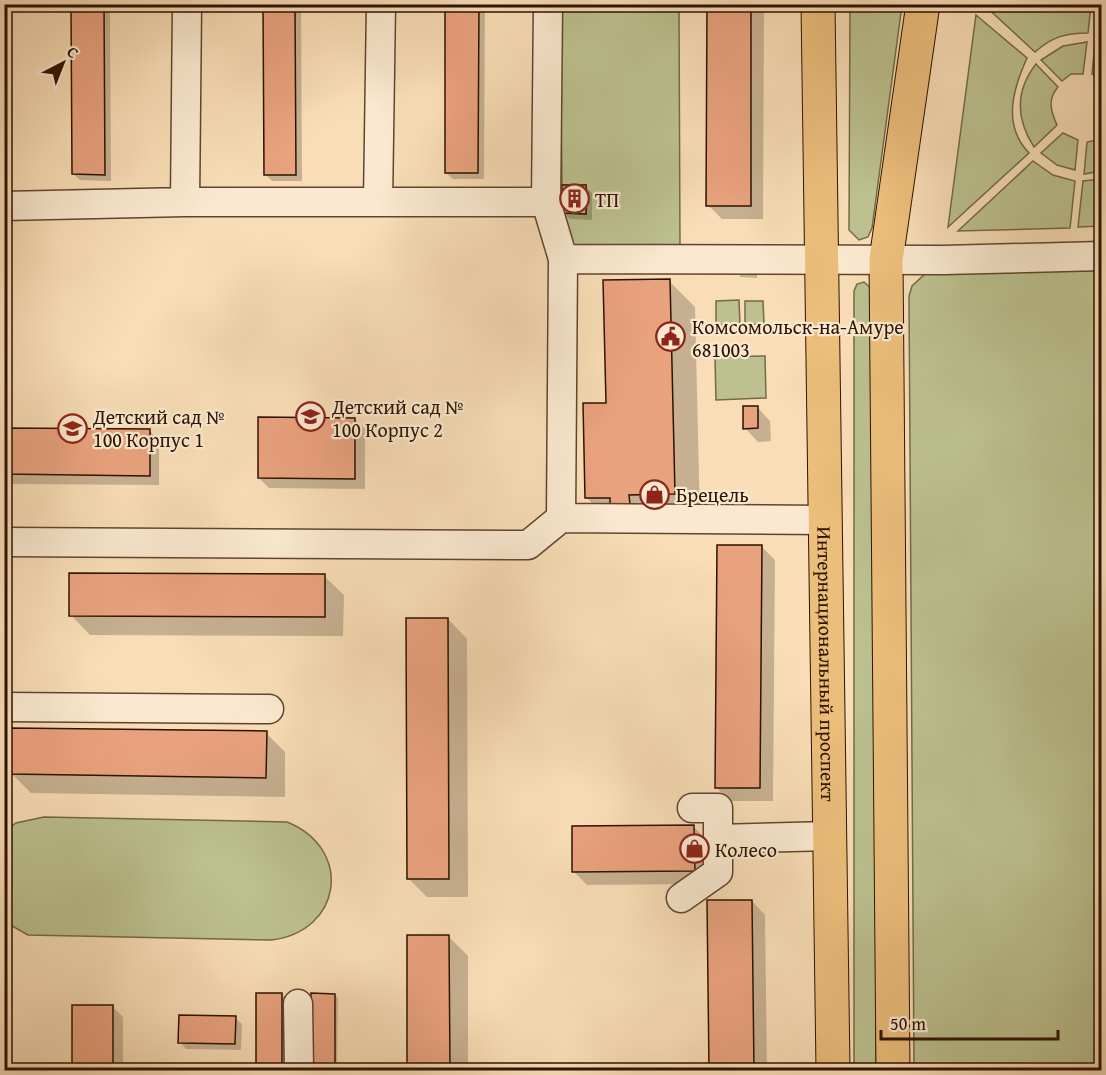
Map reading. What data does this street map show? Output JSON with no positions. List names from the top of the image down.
{
  "streets": {
    "main road": ["Интернациональный проспект"]
  },
  "places": {
    "building": ["ТП"],
    "public building": ["Комсомольск-на-Амуре 681003"],
    "school or university": ["Детский сад № 100 Корпус 2", "Детский сад № 100 Корпус 1"],
    "shop": ["Брецель", "Колесо"]
  },
  "scale_bar": "50 m",
  "north": "top right"
}
